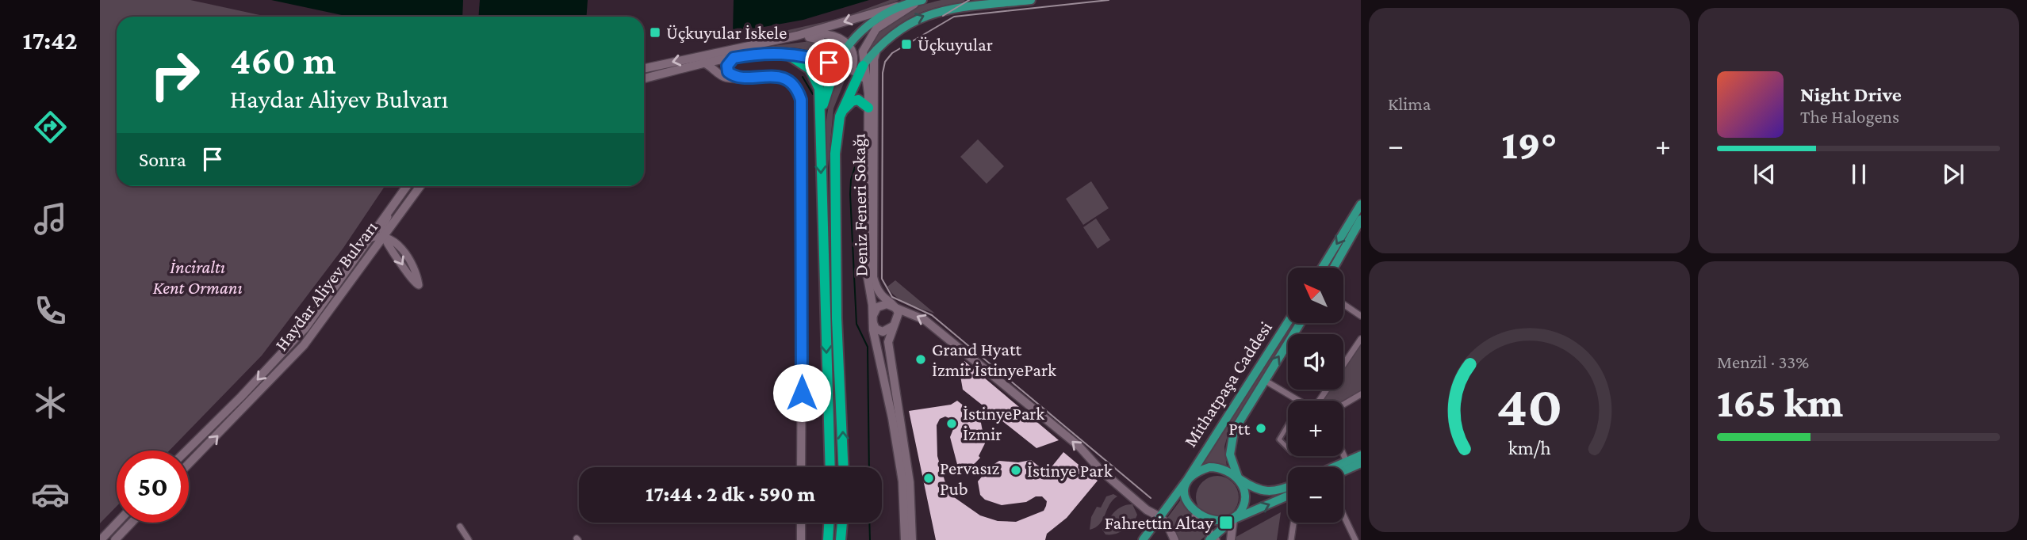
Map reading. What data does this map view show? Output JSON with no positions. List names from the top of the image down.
{
  "streets": {
    "main road": ["Deniz Feneri Sokağı", "Haydar Aliyev Bulvarı", "Mithatpaşa Caddesi"]
  },
  "parks": ["İnciraltı Kent Ormanı"],
  "places": {
    "transit": ["Üçkuyular İskele", "Üçkuyular", "Fahrettin Altay"],
    "other": [
      "Grand Hyatt İzmir İstinyePark",
      "İstinyePark İzmir",
      "Ptt",
      "İstinye Park",
      "Pervasız Pub"
    ]
  },
  "north": "top left",
  "page": {
    "tabs": "17:42",
    "tile": [
      "Klima",
      ["Menzil · 33%", "165 km"]
    ],
    "turn": ["460 m", "Haydar Aliyev Bulvarı"],
    "song": ["Night Drive", "The Halogens"],
    "heat": ["−", "19°", "+"],
    "then": "Sonra",
    "map_buttons": ["+", "−"],
    "limit": "50",
    "trip": "17:44 · 2 dk · 590 m",
    "gauge": ["40", "km/h"]
  }
}
